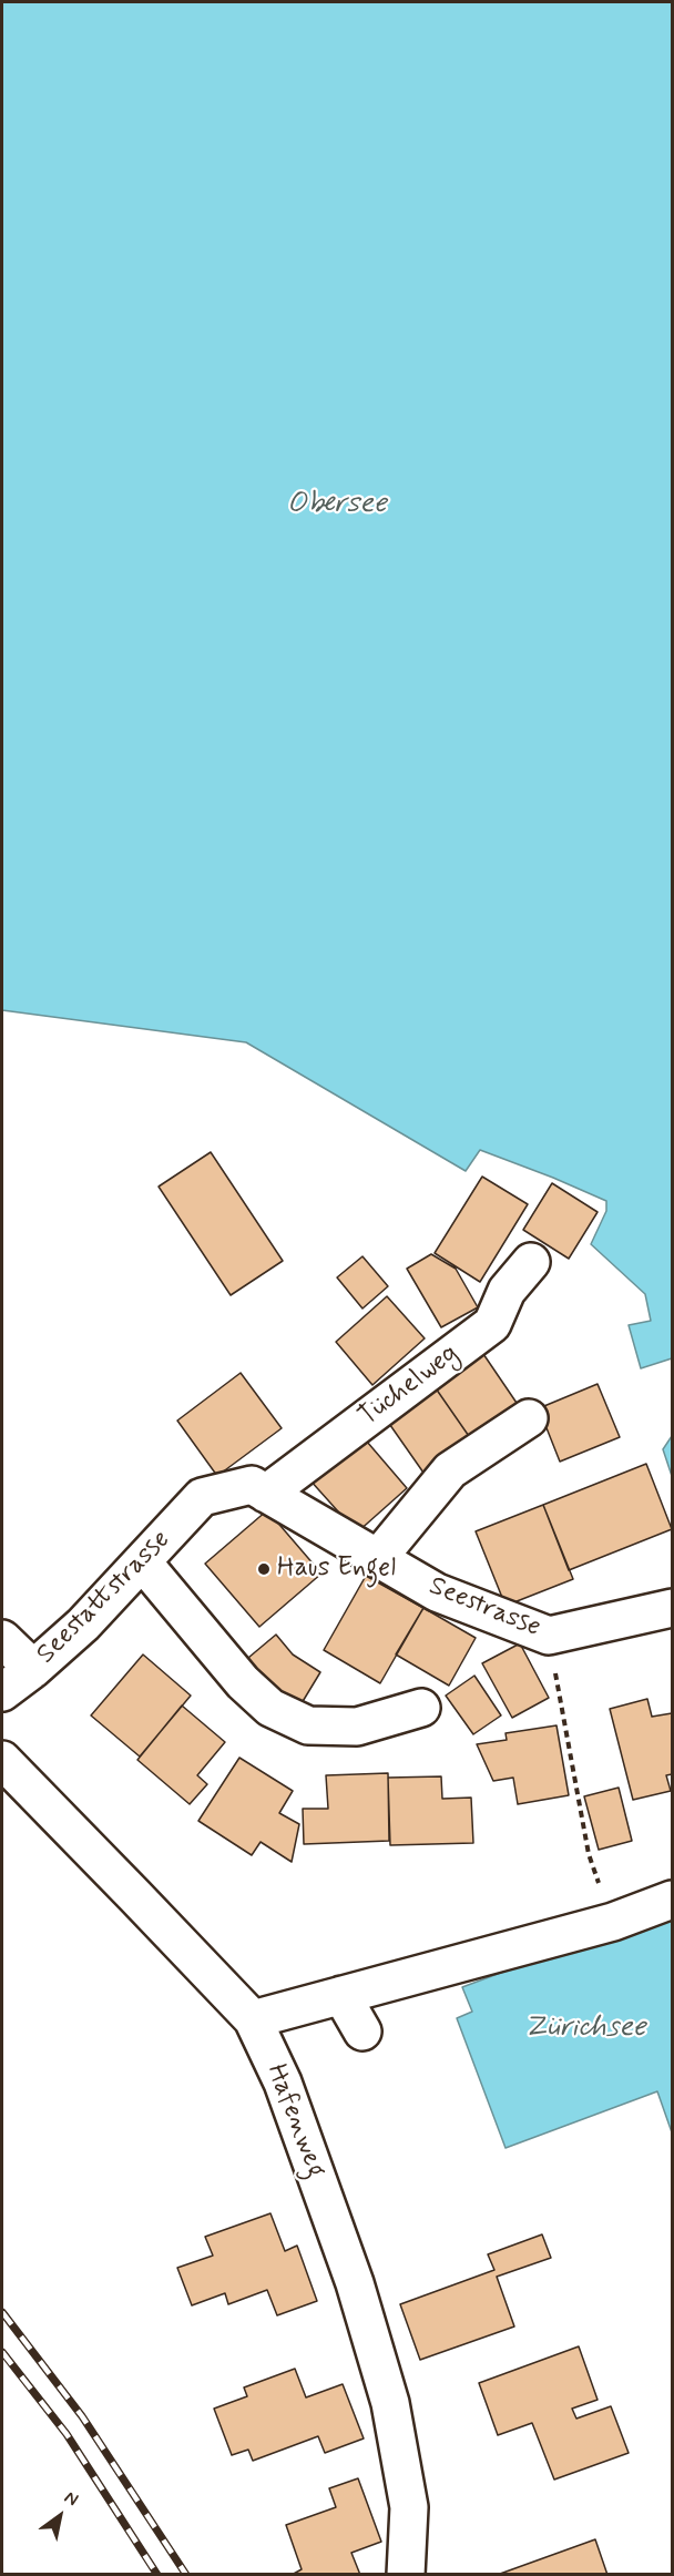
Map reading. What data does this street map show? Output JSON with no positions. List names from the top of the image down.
{
  "streets": {
    "street": [
      "Tüchelweg",
      "Seestattstrasse",
      "Seestrasse",
      "Hafenweg"
    ]
  },
  "crossings": [
    ["Tüchelweg", "Seestrasse"],
    ["Seestattstrasse", "Seestrasse"]
  ],
  "water": ["Obersee", "Zürichsee"],
  "places": ["Haus Engel"],
  "north": "top right"
}
